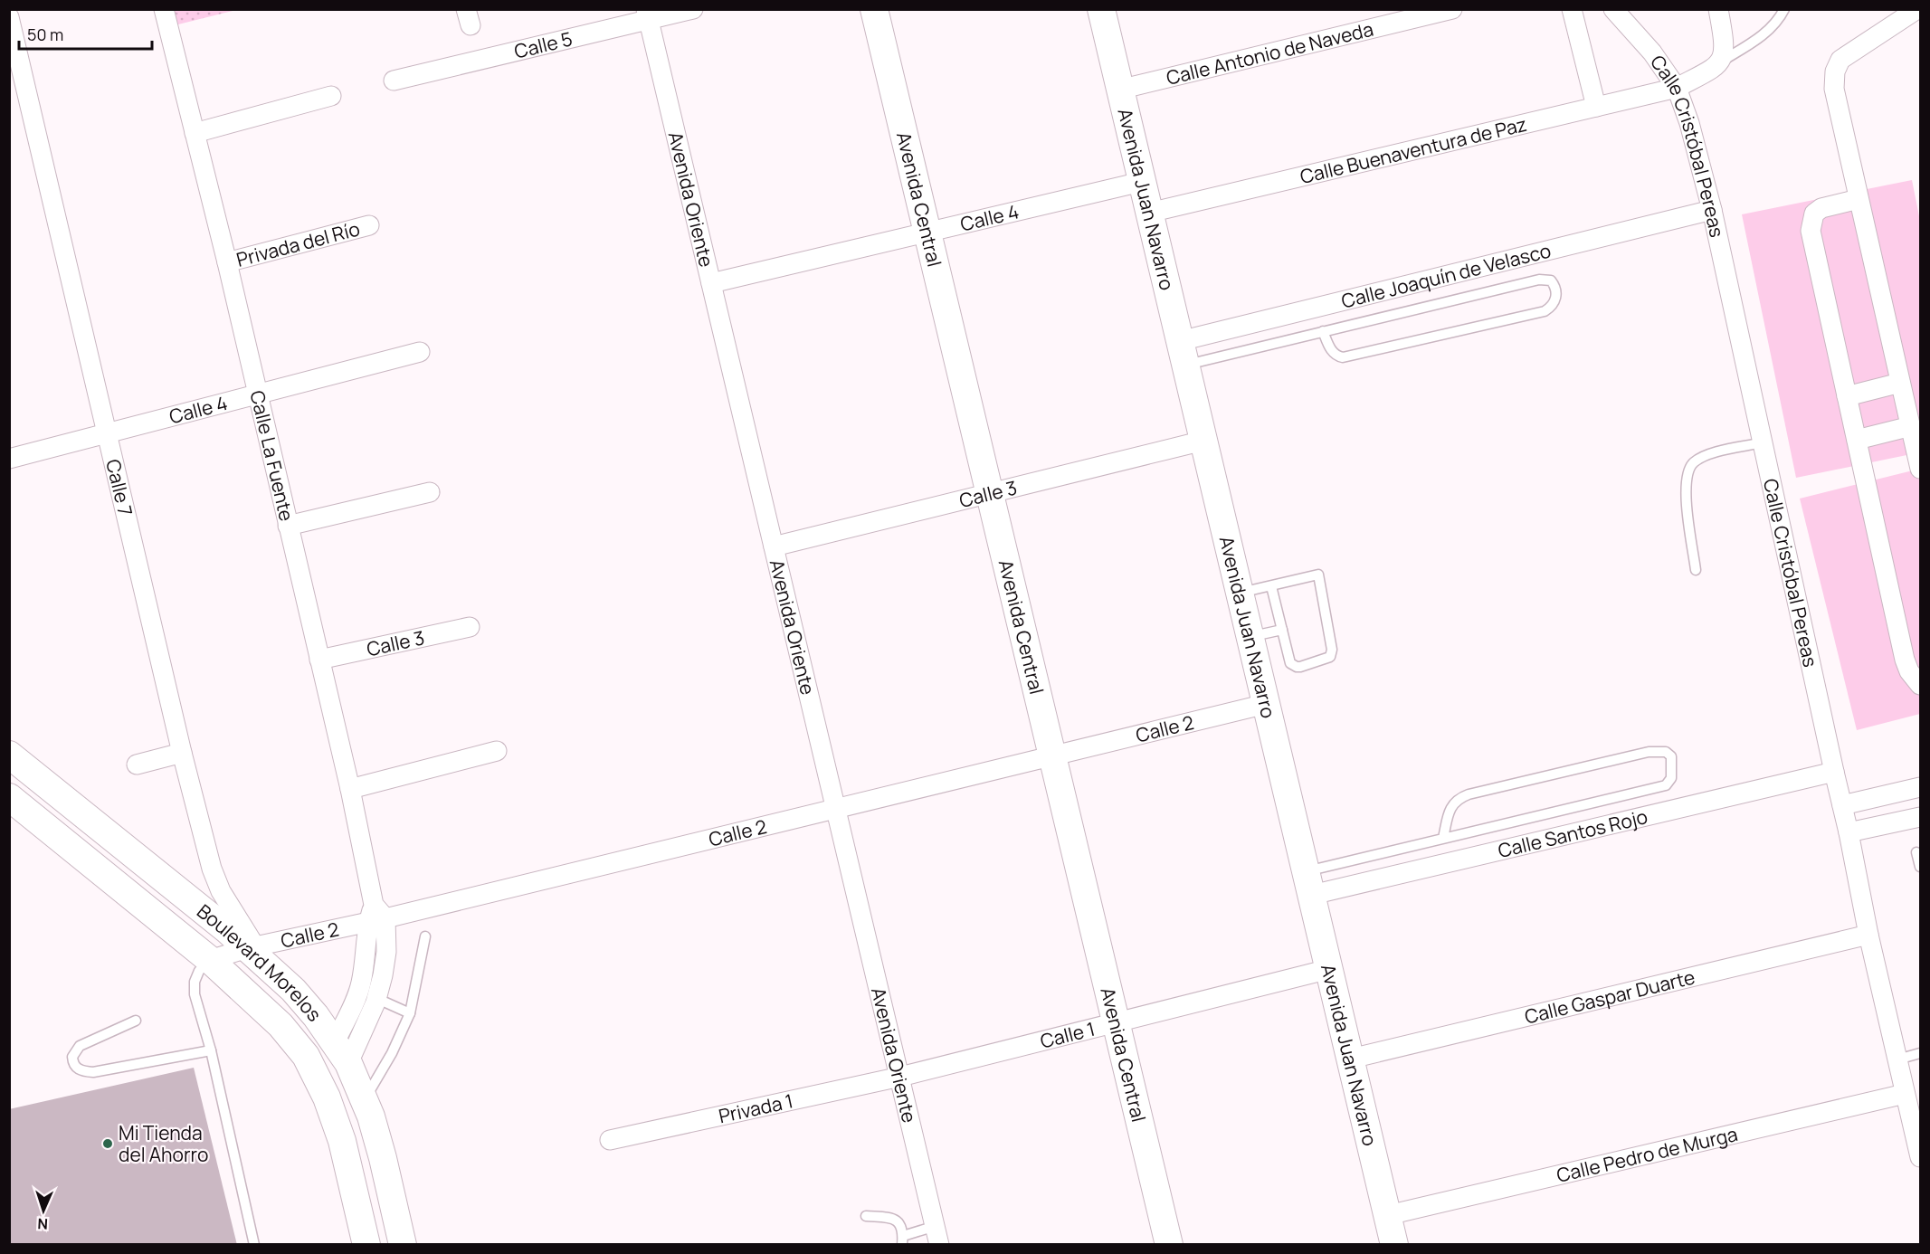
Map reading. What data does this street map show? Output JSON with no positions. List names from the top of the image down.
{
  "streets": {
    "main road": ["Avenida Central", "Avenida Juan Navarro", "Boulevard Morelos"],
    "street": [
      "Calle 5",
      "Calle Antonio de Naveda",
      "Calle Cristóbal Pereas",
      "Calle Buenaventura de Paz",
      "Avenida Oriente",
      "Calle 4",
      "Privada del Río",
      "Calle Joaquín de Velasco",
      "Calle La Fuente",
      "Calle 7",
      "Calle 3",
      "Calle 2",
      "Calle Santos Rojo",
      "Calle Gaspar Duarte",
      "Calle 1",
      "Privada 1",
      "Calle Pedro de Murga"
    ]
  },
  "crossings": [
    ["Calle 5", "Avenida Oriente"],
    ["Calle Antonio de Naveda", "Avenida Juan Navarro"],
    ["Calle Cristóbal Pereas", "Calle Buenaventura de Paz"],
    ["Calle Cristóbal Pereas", "Calle Joaquín de Velasco"],
    ["Calle Cristóbal Pereas", "Calle Santos Rojo"],
    ["Calle Cristóbal Pereas", "Calle Gaspar Duarte"],
    ["Calle Cristóbal Pereas", "Calle Pedro de Murga"],
    ["Calle Buenaventura de Paz", "Avenida Juan Navarro"],
    ["Avenida Oriente", "Calle 4"],
    ["Avenida Oriente", "Calle 3"],
    ["Avenida Oriente", "Calle 2"],
    ["Avenida Oriente", "Calle 1"],
    ["Avenida Oriente", "Privada 1"],
    ["Avenida Central", "Calle 4"],
    ["Avenida Central", "Calle 3"],
    ["Avenida Central", "Calle 2"],
    ["Avenida Central", "Calle 1"],
    ["Avenida Juan Navarro", "Calle 4"],
    ["Avenida Juan Navarro", "Calle Joaquín de Velasco"],
    ["Avenida Juan Navarro", "Calle 3"],
    ["Avenida Juan Navarro", "Calle 2"],
    ["Avenida Juan Navarro", "Calle Santos Rojo"],
    ["Avenida Juan Navarro", "Calle Gaspar Duarte"],
    ["Avenida Juan Navarro", "Calle 1"],
    ["Avenida Juan Navarro", "Calle Pedro de Murga"],
    ["Calle 4", "Calle La Fuente"],
    ["Calle 4", "Calle 7"],
    ["Privada del Río", "Calle La Fuente"],
    ["Calle La Fuente", "Calle 3"],
    ["Calle La Fuente", "Calle 2"],
    ["Calle La Fuente", "Boulevard Morelos"],
    ["Calle 7", "Calle 2"],
    ["Calle 7", "Boulevard Morelos"],
    ["Calle 2", "Boulevard Morelos"],
    ["Calle 1", "Privada 1"]
  ],
  "places": ["Mi Tienda del Ahorro"],
  "scale_bar": "50 m",
  "north": "bottom"
}
